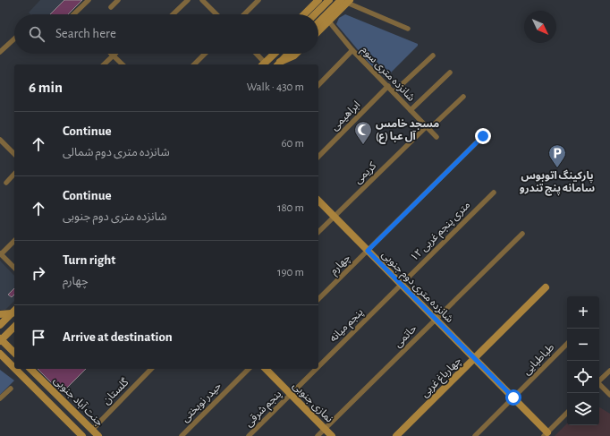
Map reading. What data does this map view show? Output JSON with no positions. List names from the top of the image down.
{
  "streets": {
    "street": [
      "شانزده متری سوم",
      "ابراهیمی",
      "کریمی",
      "۱۲ متری پنجم غربی",
      "چهارم",
      "شانزده متری دوم جنوبی",
      "پنجم میانه",
      "حاتمی",
      "طباطبایی",
      "چهارباغ غربی",
      "گلستان",
      "جنت آباد جنوبی",
      "حیدر نوبختی",
      "نمازی جنوبی",
      "پنجم شرقی"
    ]
  },
  "crossings": [
    ["شانزده متری سوم", "ابراهیمی"],
    ["شانزده متری سوم", "کریمی"],
    ["کریمی", "شانزده متری دوم جنوبی"],
    ["۱۲ متری پنجم غربی", "شانزده متری دوم جنوبی"],
    ["۱۲ متری پنجم غربی", "پنجم میانه"],
    ["چهارم", "شانزده متری دوم جنوبی"],
    ["شانزده متری دوم جنوبی", "پنجم میانه"],
    ["شانزده متری دوم جنوبی", "حاتمی"],
    ["شانزده متری دوم جنوبی", "طباطبایی"],
    ["شانزده متری دوم جنوبی", "چهارباغ غربی"],
    ["پنجم میانه", "نمازی جنوبی"],
    ["پنجم میانه", "پنجم شرقی"],
    ["حاتمی", "نمازی جنوبی"],
    ["گلستان", "جنت آباد جنوبی"],
    ["نمازی جنوبی", "پنجم شرقی"]
  ],
  "places": {
    "mosque": ["مسجد خامس آل عبا (ع)"],
    "parking": ["پارکینگ اتوبوس سامانه پنج تندرو"]
  },
  "north": "bottom right",
  "page": {
    "search": "Search here",
    "heading": ["6 min", "Walk · 430 m"],
    "list": [
      ["Continue", "شانزده متری دوم شمالی", "60 m"],
      ["Continue", "شانزده متری دوم جنوبی", "180 m"],
      ["Turn right", "چهارم", "190 m"],
      "Arrive at destination"
    ],
    "map_buttons": ["+", "−"]
  }
}
